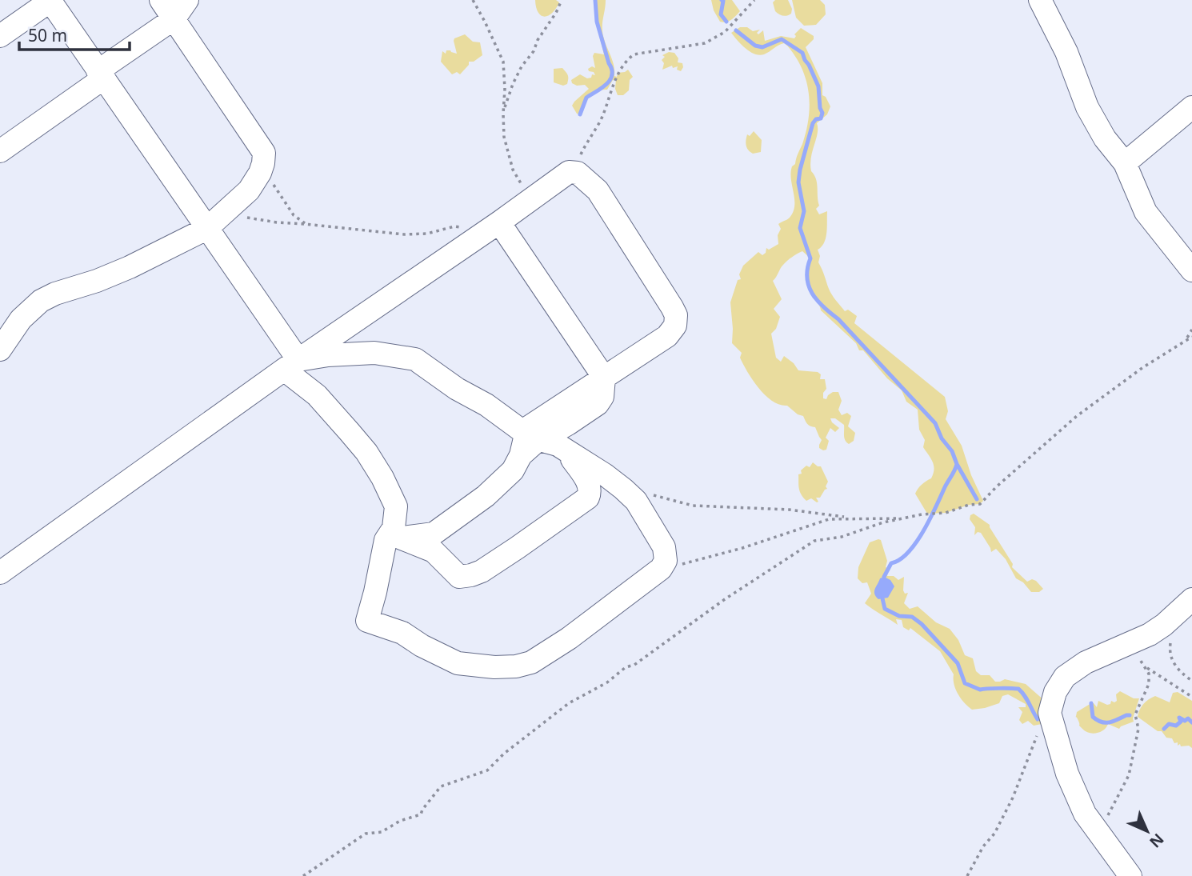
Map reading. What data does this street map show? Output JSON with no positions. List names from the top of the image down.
{
  "scale_bar": "50 m",
  "north": "bottom right"
}
